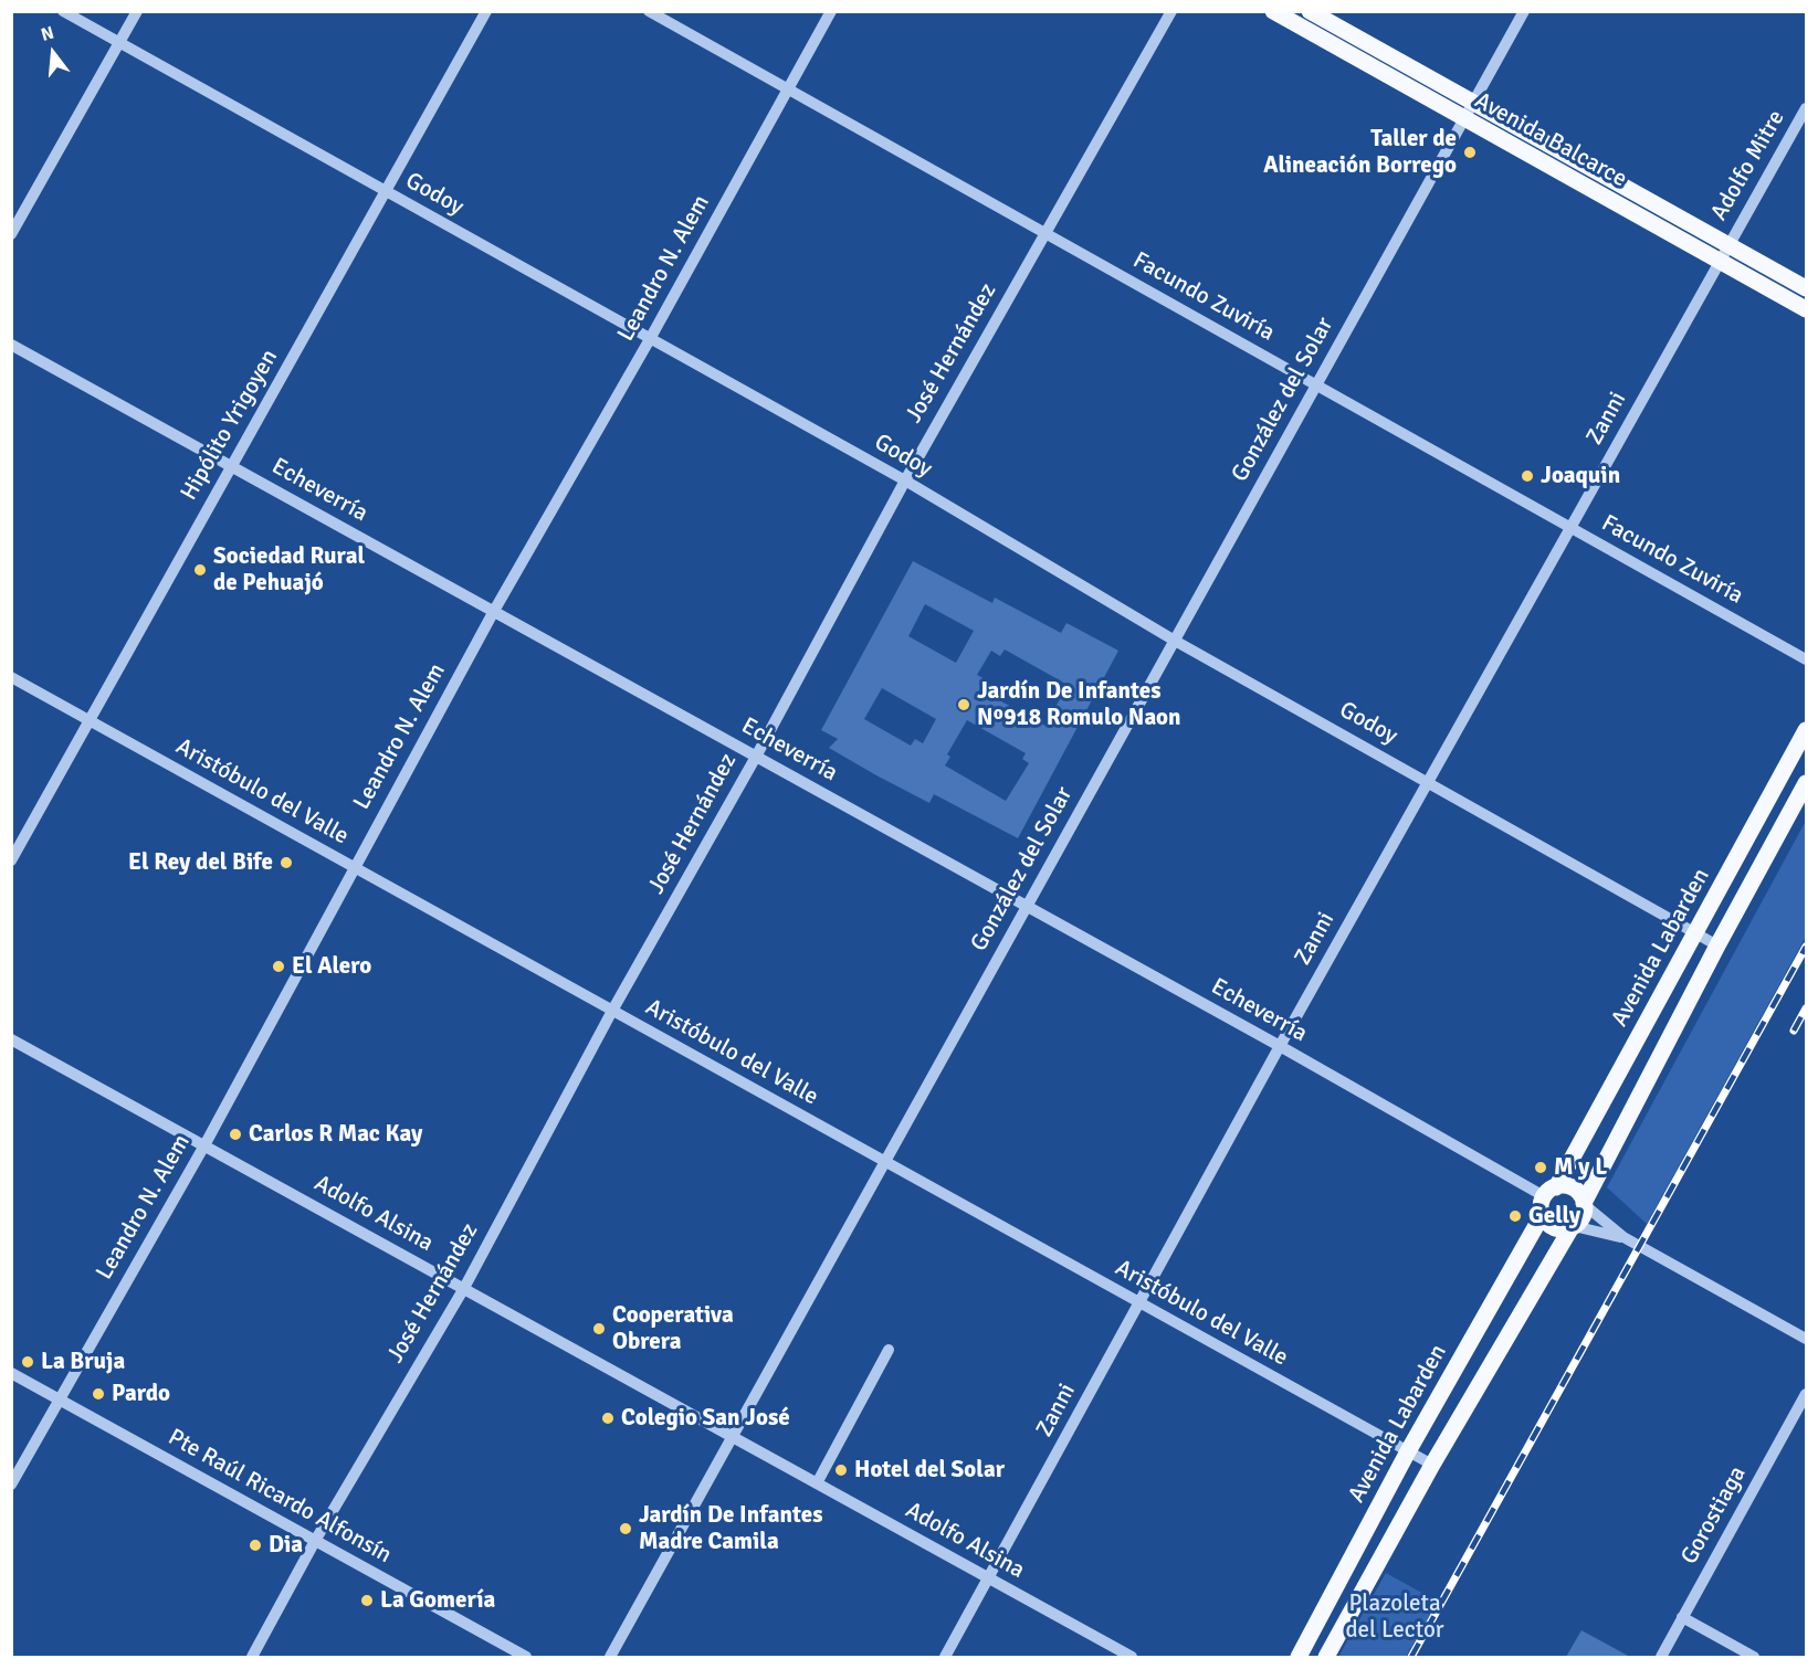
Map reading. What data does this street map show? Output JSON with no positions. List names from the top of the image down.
{
  "streets": {
    "main road": ["Avenida Balcarce", "Avenida Labarden"],
    "street": [
      "Adolfo Mitre",
      "Godoy",
      "Leandro N. Alem",
      "Facundo Zuviría",
      "José Hernández",
      "González del Solar",
      "Zanni",
      "Hipólito Yrigoyen",
      "Echeverría",
      "Aristóbulo del Valle",
      "Adolfo Alsina",
      "Pte Raúl Ricardo Alfonsín",
      "Gorostiaga"
    ]
  },
  "crossings": [
    ["Avenida Balcarce", "Adolfo Mitre"],
    ["Avenida Balcarce", "González del Solar"],
    ["Avenida Balcarce", "Zanni"],
    ["Adolfo Mitre", "Zanni"],
    ["Godoy", "Leandro N. Alem"],
    ["Godoy", "José Hernández"],
    ["Godoy", "González del Solar"],
    ["Godoy", "Zanni"],
    ["Godoy", "Hipólito Yrigoyen"],
    ["Godoy", "Avenida Labarden"],
    ["Leandro N. Alem", "Facundo Zuviría"],
    ["Leandro N. Alem", "Echeverría"],
    ["Leandro N. Alem", "Aristóbulo del Valle"],
    ["Leandro N. Alem", "Adolfo Alsina"],
    ["Leandro N. Alem", "Pte Raúl Ricardo Alfonsín"],
    ["Facundo Zuviría", "José Hernández"],
    ["Facundo Zuviría", "González del Solar"],
    ["Facundo Zuviría", "Zanni"],
    ["José Hernández", "Echeverría"],
    ["José Hernández", "Aristóbulo del Valle"],
    ["José Hernández", "Adolfo Alsina"],
    ["José Hernández", "Pte Raúl Ricardo Alfonsín"],
    ["González del Solar", "Echeverría"],
    ["González del Solar", "Aristóbulo del Valle"],
    ["González del Solar", "Adolfo Alsina"],
    ["Zanni", "Echeverría"],
    ["Zanni", "Aristóbulo del Valle"],
    ["Zanni", "Adolfo Alsina"],
    ["Hipólito Yrigoyen", "Echeverría"],
    ["Hipólito Yrigoyen", "Aristóbulo del Valle"],
    ["Echeverría", "Avenida Labarden"],
    ["Aristóbulo del Valle", "Avenida Labarden"]
  ],
  "parks": ["Plazoleta del Lector"],
  "places": [
    "Taller de Alineación Borrego",
    "Joaquin",
    "Sociedad Rural de Pehuajó",
    "Jardín De Infantes Nº918 Romulo Naon",
    "El Rey del Bife",
    "El Alero",
    "Carlos R Mac Kay",
    "M y L",
    "Gelly",
    "Cooperativa Obrera",
    "La Bruja",
    "Pardo",
    "Colegio San José",
    "Hotel del Solar",
    "Jardín De Infantes Madre Camila",
    "Dia",
    "La Gomería"
  ],
  "north": "top"
}
